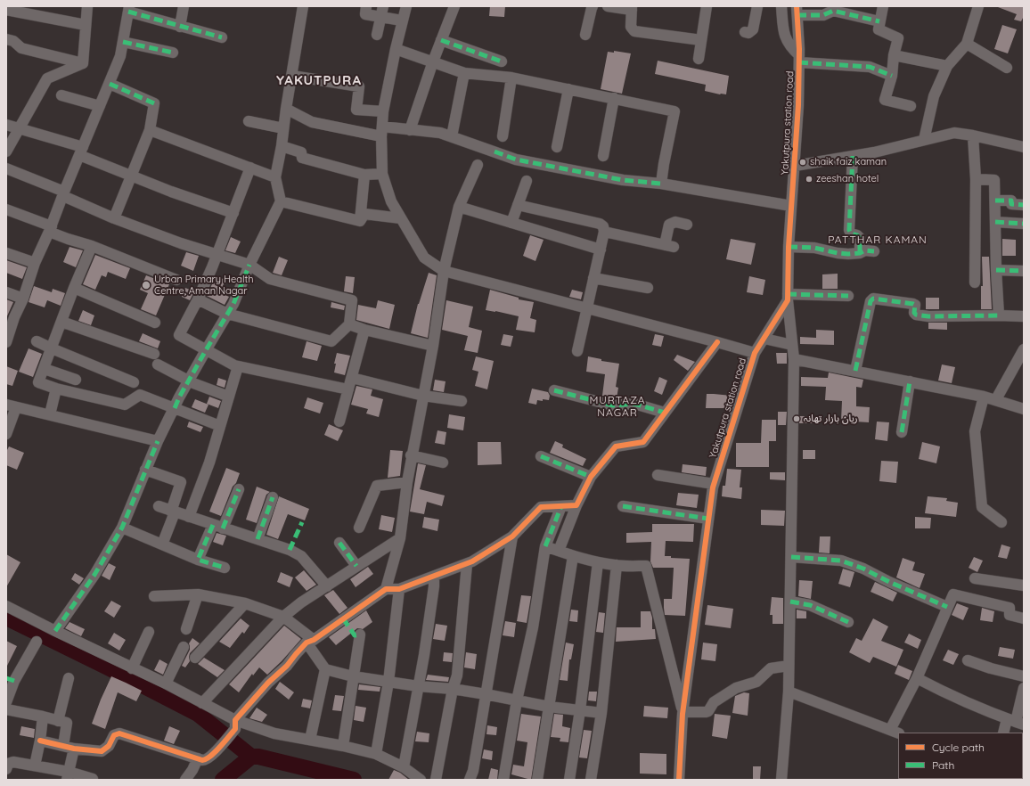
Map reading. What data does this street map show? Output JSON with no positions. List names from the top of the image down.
{
  "streets": {
    "street": ["Yakutpura station road"]
  },
  "districts": ["YAKUTPURA", "PATTHAR KAMAN", "MURTAZA NAGAR"],
  "places": [
    "shaik faiz kaman",
    "zeeshan hotel",
    "Urban Primary Health Centre, Aman Nagar",
    "ریان بازار تھانہ"
  ],
  "legend": ["Cycle path", "Path"]
}
